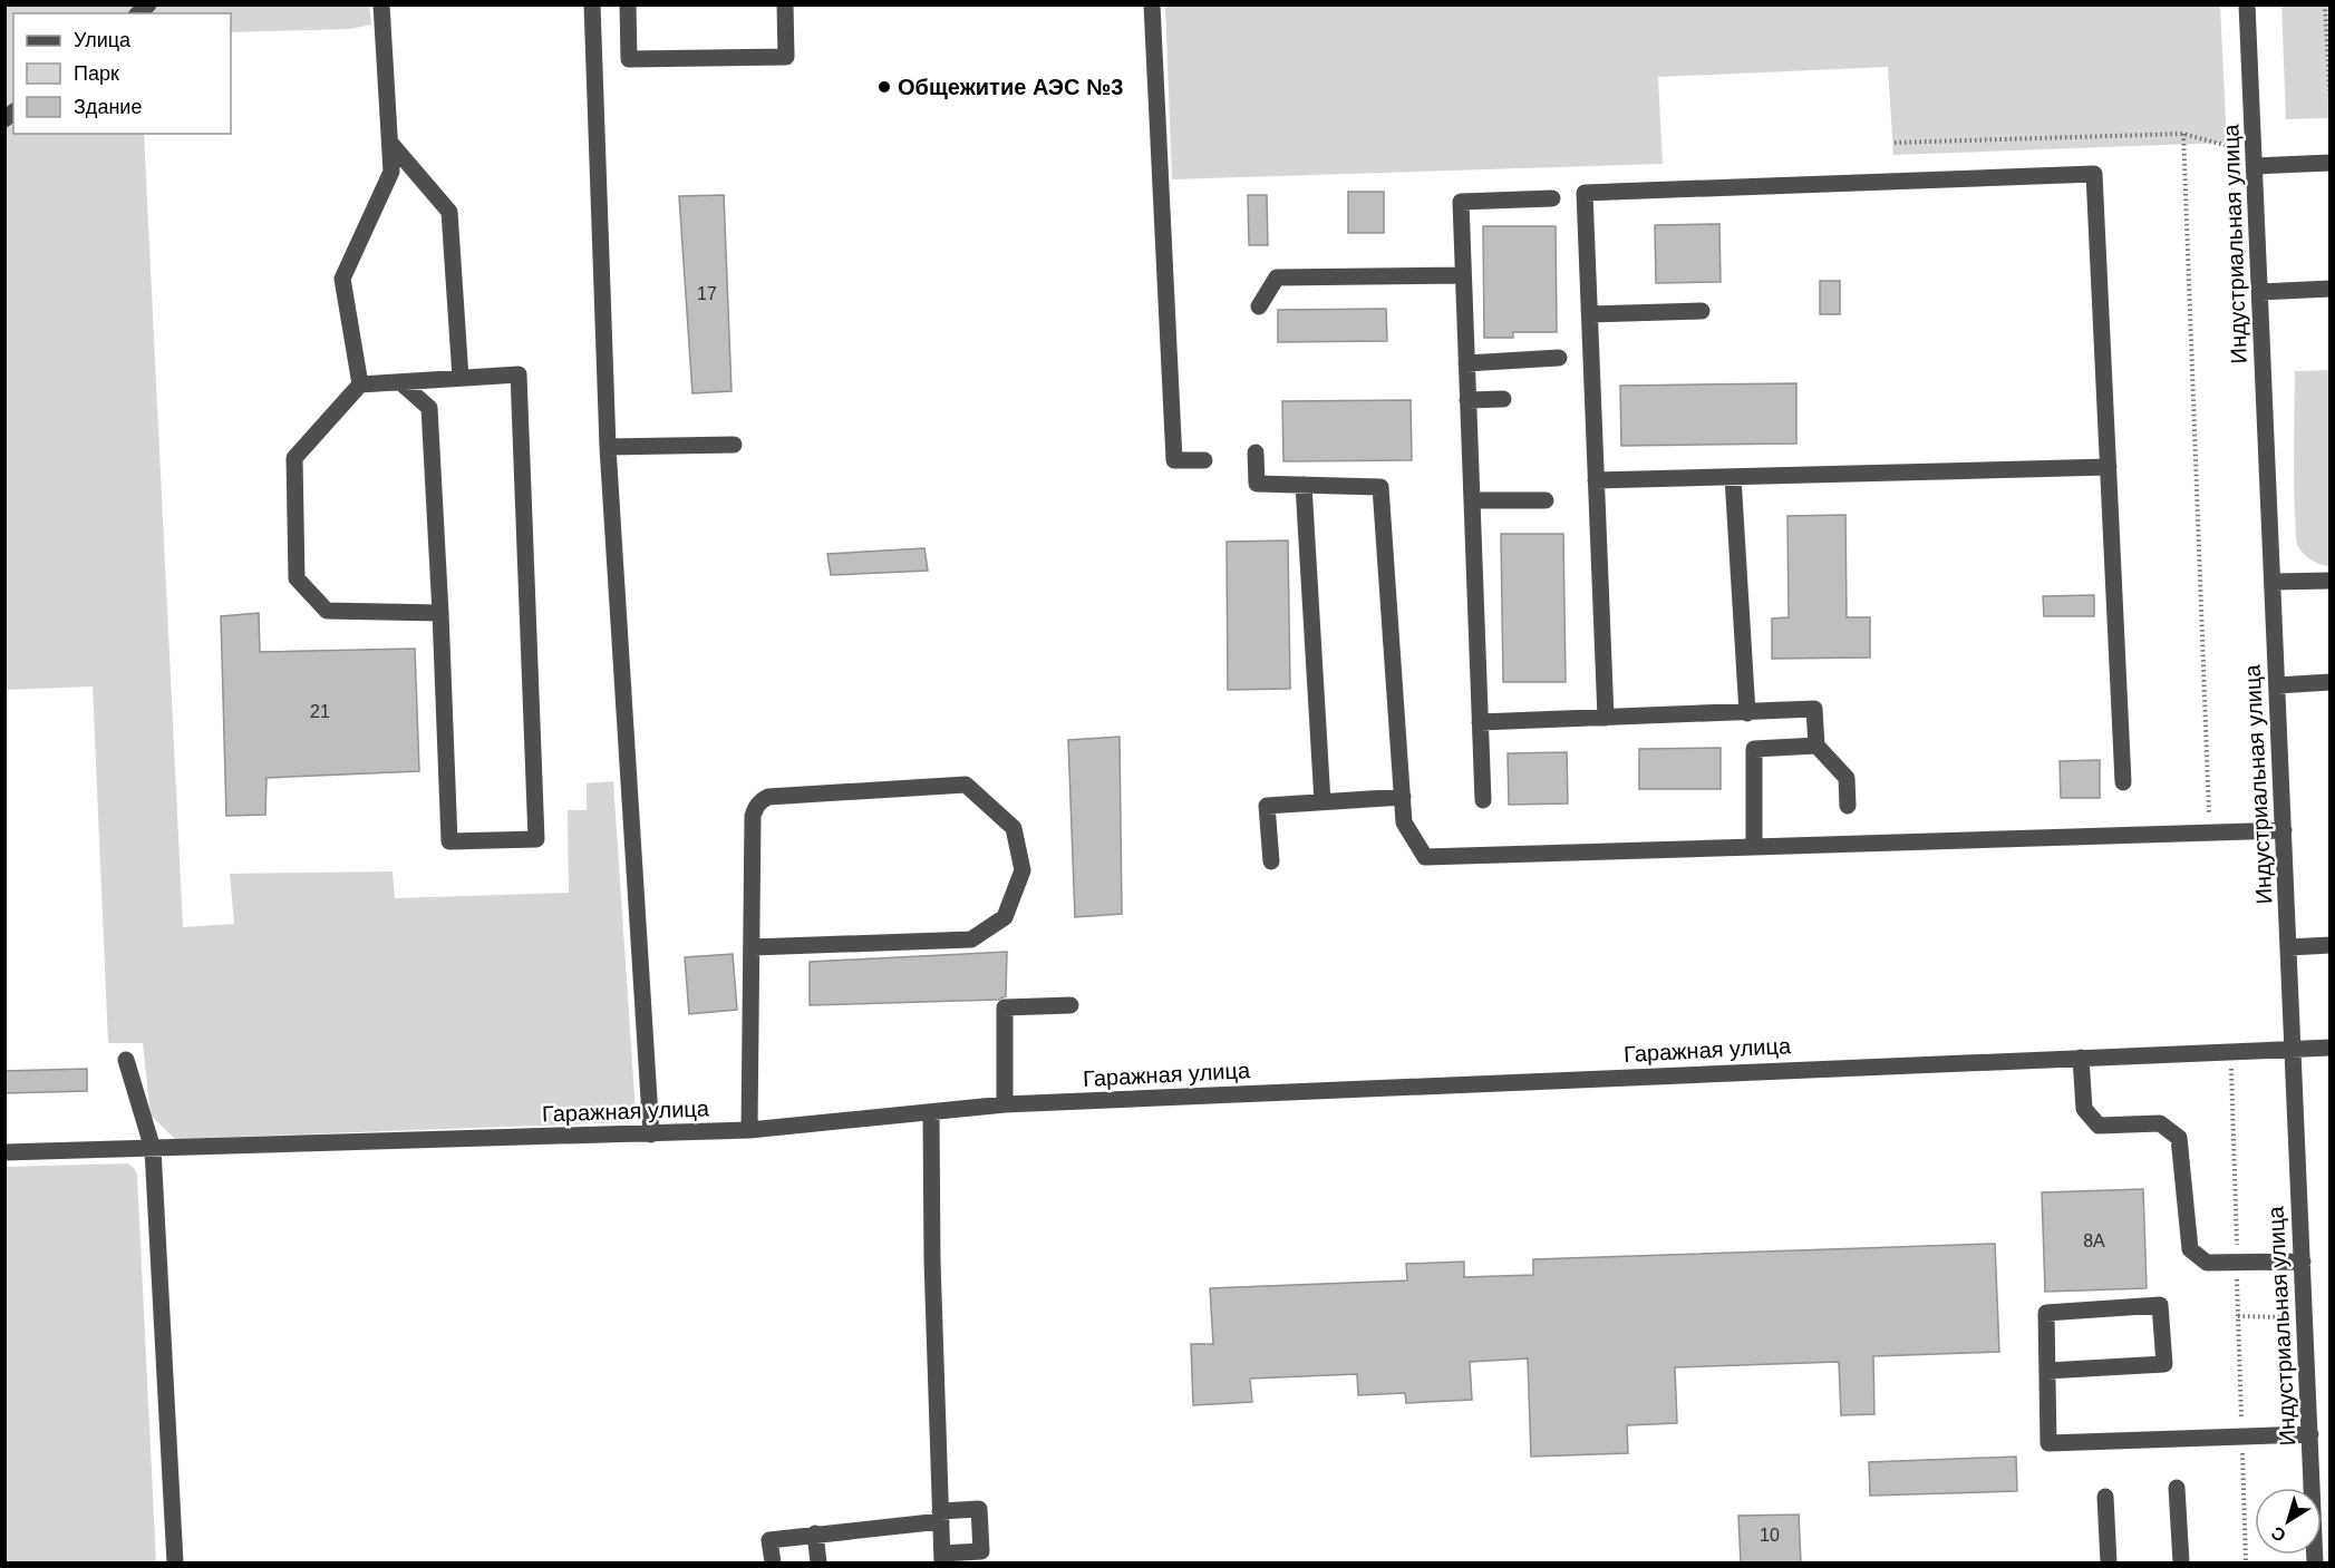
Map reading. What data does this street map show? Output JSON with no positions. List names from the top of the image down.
{
  "streets": {
    "street": ["Индустриальная улица", "Гаражная улица"]
  },
  "crossings": [
    ["Индустриальная улица", "Гаражная улица"]
  ],
  "places": ["Общежитие АЭС №3"],
  "house_numbers": [
    "17",
    "21",
    "8А",
    "10"
  ],
  "legend": ["Улица", "Парк", "Здание"],
  "north": "bottom left"
}
